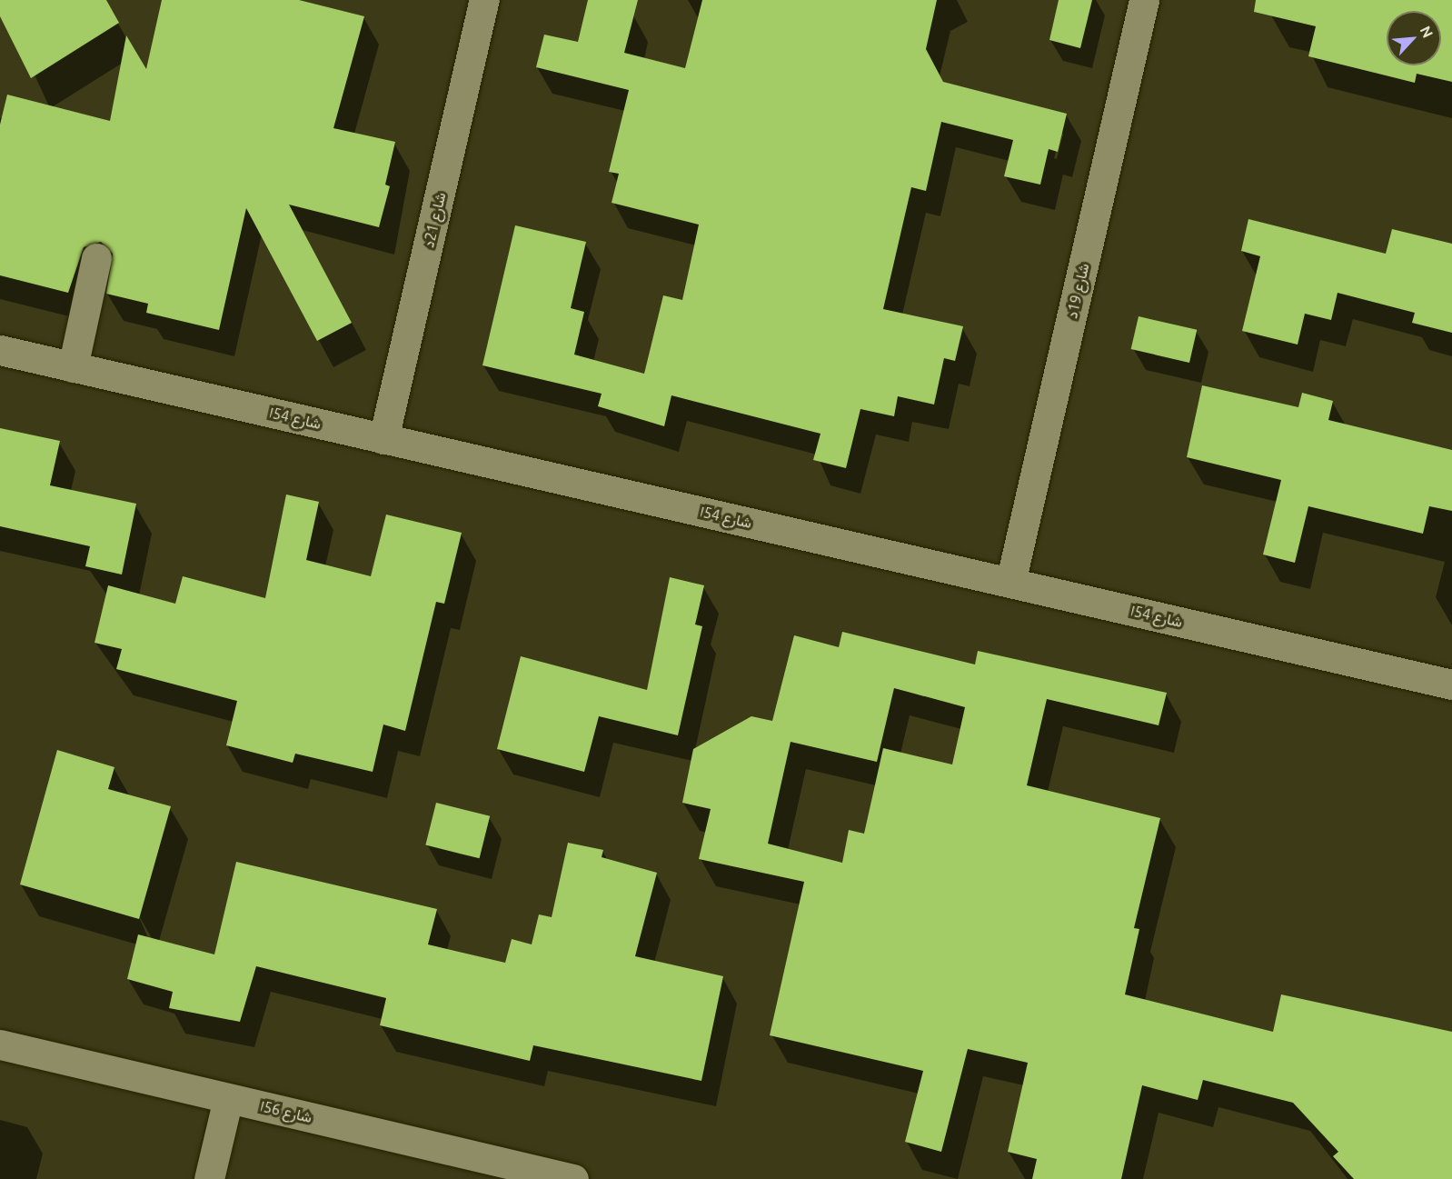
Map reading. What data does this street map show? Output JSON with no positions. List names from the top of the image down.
{
  "streets": {
    "street": [
      "شارع 21د",
      "شارع 19د",
      "شارع 54ا",
      "شارع 56ا"
    ]
  },
  "crossings": [
    ["شارع 21د", "شارع 54ا"],
    ["شارع 19د", "شارع 54ا"]
  ],
  "north": "top right"
}
